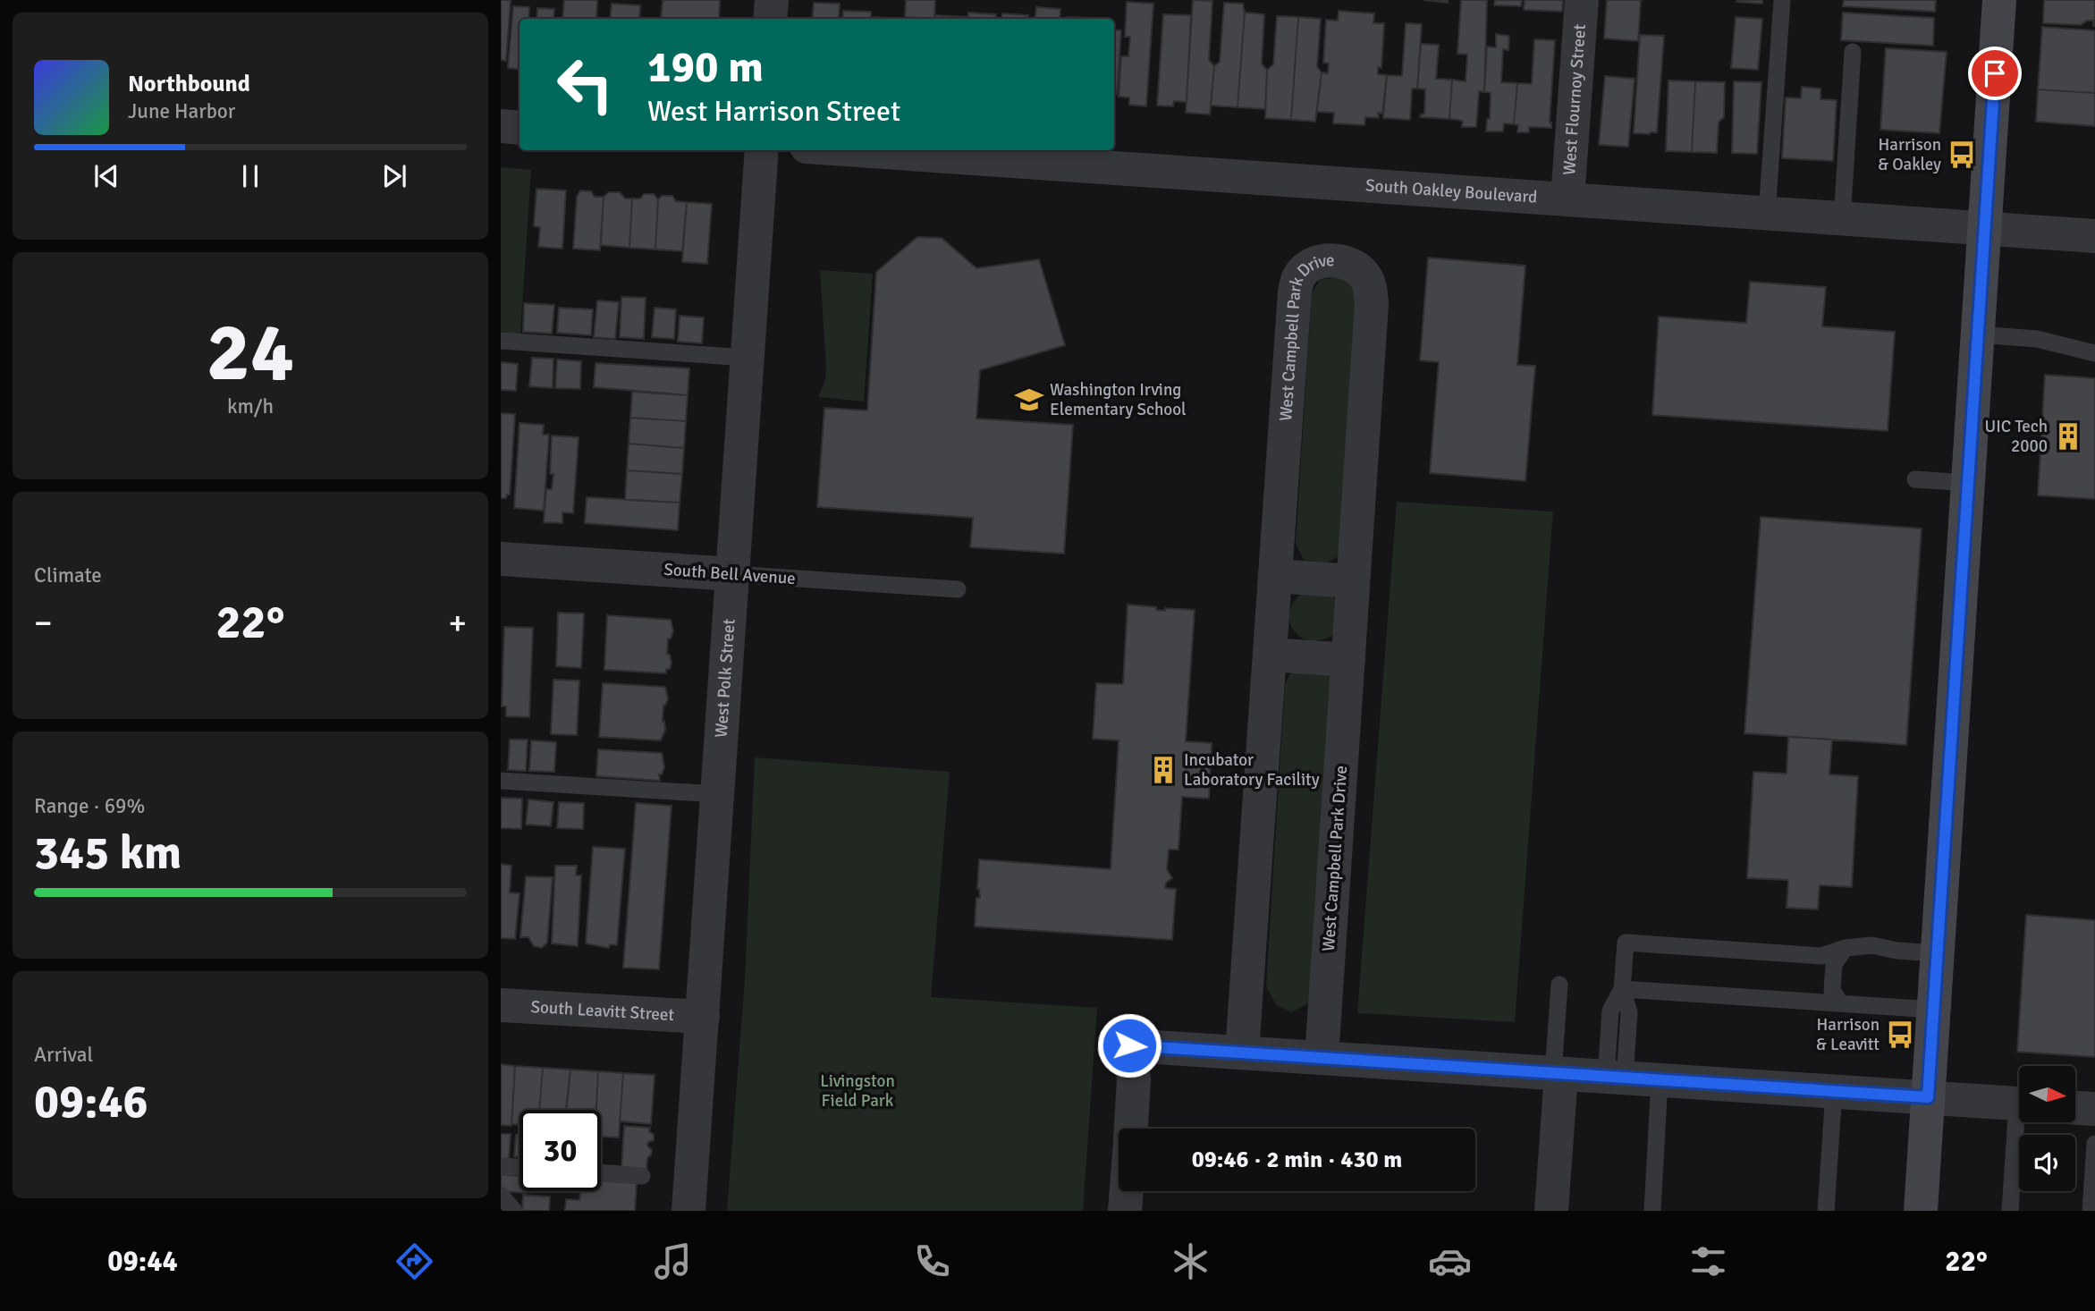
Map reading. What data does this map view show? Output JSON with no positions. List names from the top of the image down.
{
  "streets": {
    "street": [
      "West Flournoy Street",
      "South Oakley Boulevard",
      "West Campbell Park Drive",
      "South Bell Avenue",
      "West Polk Street",
      "South Leavitt Street"
    ]
  },
  "crossings": [
    ["West Flournoy Street", "South Oakley Boulevard"],
    ["South Bell Avenue", "West Polk Street"],
    ["West Polk Street", "South Leavitt Street"]
  ],
  "parks": ["Livingston Field Park"],
  "places": {
    "bus stop": ["Harrison & Oakley", "Harrison & Leavitt"],
    "school or university": ["Washington Irving Elementary School"],
    "building": ["UIC Tech 2000", "Incubator Laboratory Facility"]
  },
  "north": "right",
  "page": {
    "turn": ["190 m", "West Harrison Street"],
    "song": ["Northbound", "June Harbor"],
    "tile": [
      ["24", "km/h"],
      "Climate",
      ["Range · 69%", "345 km"],
      ["Arrival", "09:46"]
    ],
    "heat": ["−", "22°", "+"],
    "limit": "30",
    "trip": "09:46 · 2 min · 430 m",
    "tabs": ["09:44", "22°"]
  }
}
